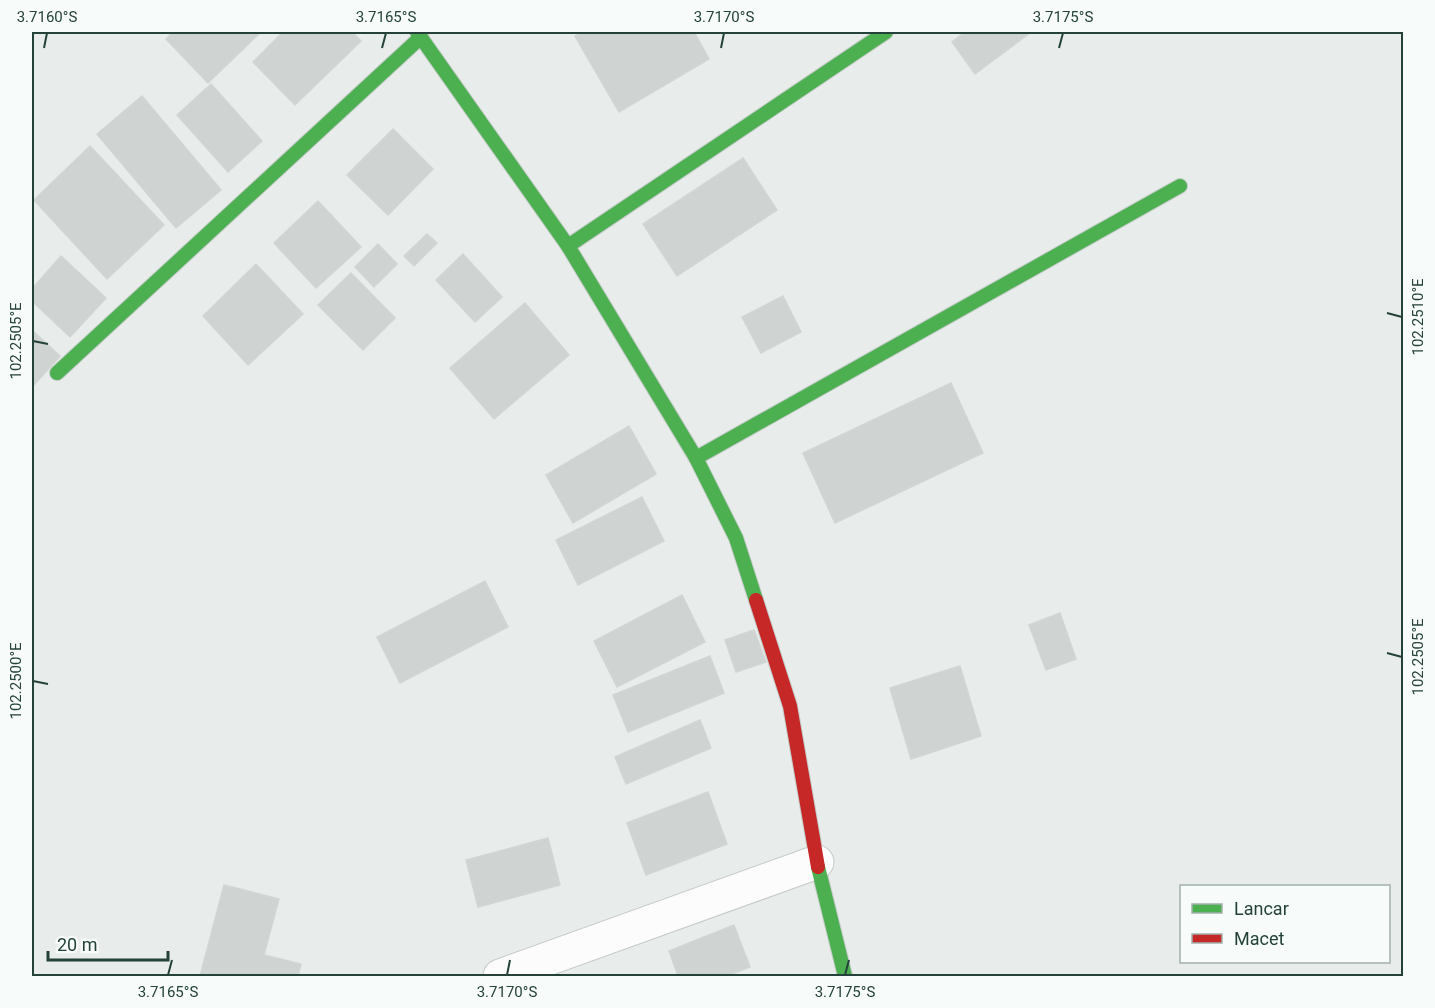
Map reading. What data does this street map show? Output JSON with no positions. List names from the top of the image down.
{
  "legend": ["Lancar", "Macet"],
  "scale_bar": "20 m",
  "coordinates": [
    "3.7160°S",
    "3.7165°S",
    "3.7170°S",
    "3.7175°S",
    "102.2510°E",
    "102.2505°E",
    "102.2500°E"
  ]
}
